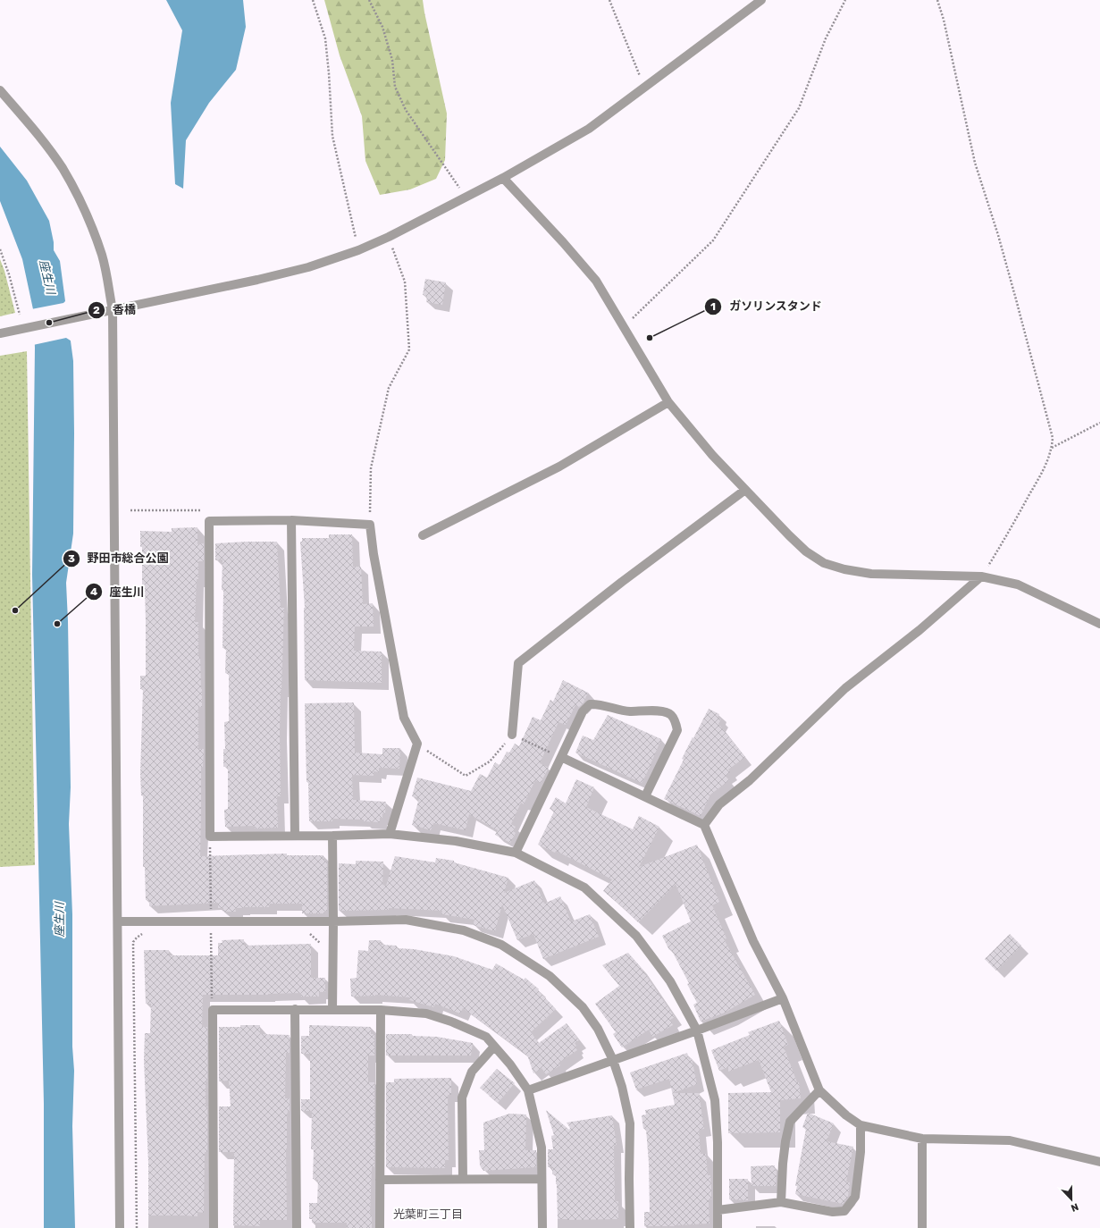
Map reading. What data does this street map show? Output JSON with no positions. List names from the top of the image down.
{
  "districts": ["光葉町三丁目"],
  "water": ["座生川"],
  "places": [
    "香橋",
    "ガソリンスタンド",
    "野田市総合公園",
    "座生川"
  ],
  "north": "bottom"
}
